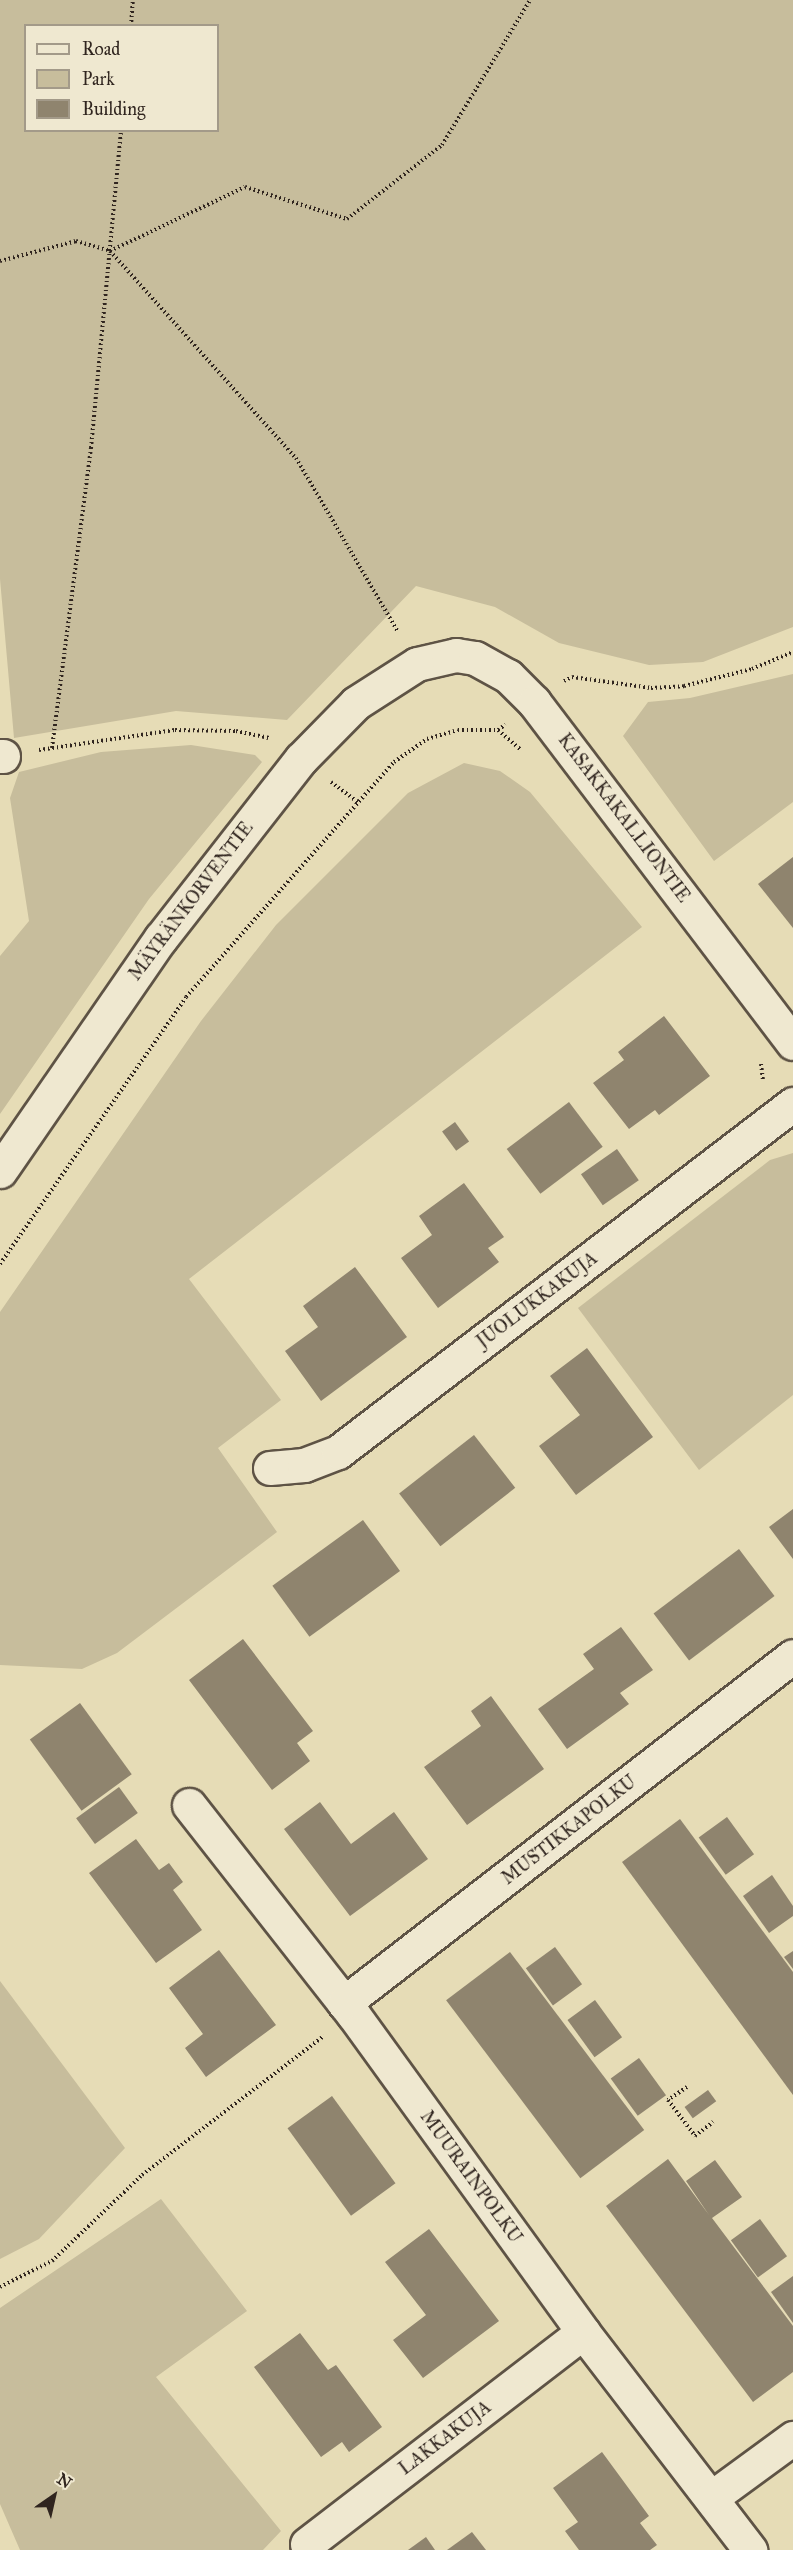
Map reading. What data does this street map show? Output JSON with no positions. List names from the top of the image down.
{
  "streets": {
    "street": [
      "KASAKKAKALLIONTIE",
      "MÄYRÄNKORVENTIE",
      "JUOLUKKAKUJA",
      "MUSTIKKAPOLKU",
      "MUURAINPOLKU",
      "LAKKAKUJA"
    ]
  },
  "crossings": [
    ["KASAKKAKALLIONTIE", "MÄYRÄNKORVENTIE"],
    ["MUSTIKKAPOLKU", "MUURAINPOLKU"],
    ["MUURAINPOLKU", "LAKKAKUJA"]
  ],
  "legend": ["Road", "Park", "Building"],
  "north": "top right"
}
